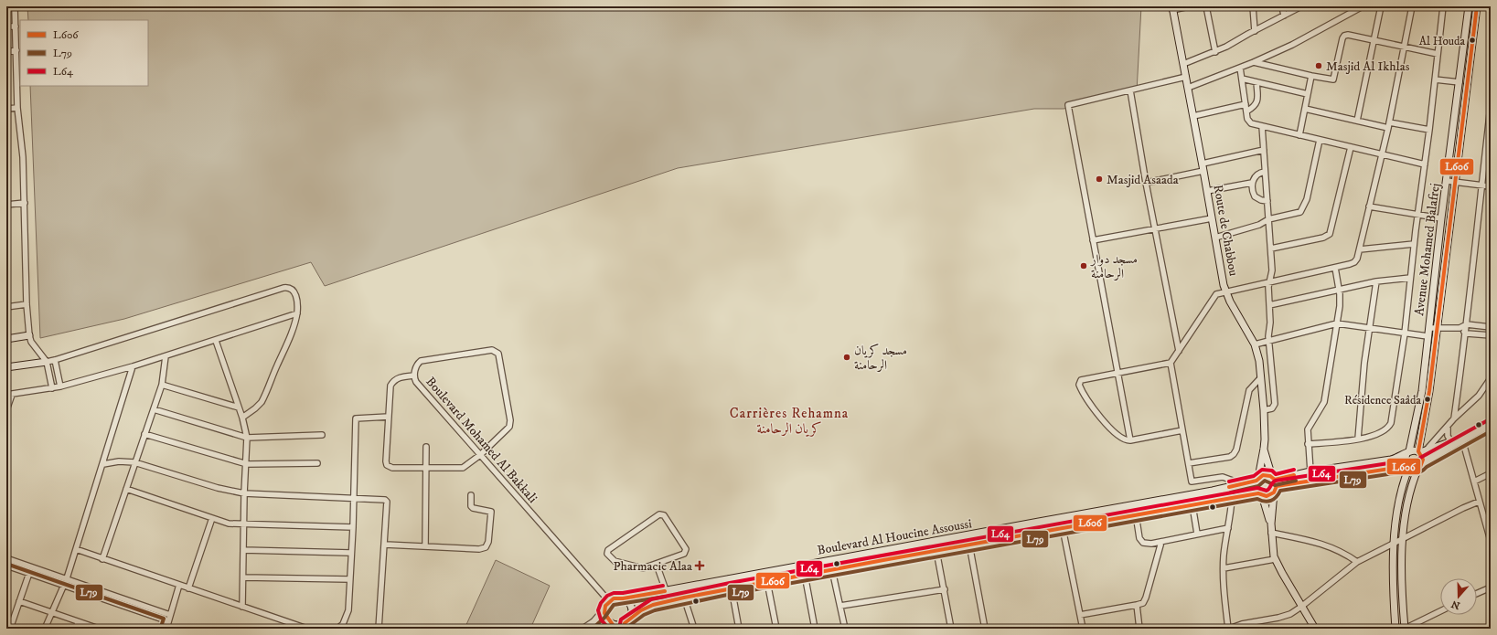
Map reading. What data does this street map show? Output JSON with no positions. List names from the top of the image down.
{
  "streets": {
    "street": [
      "Route de Chabbou",
      "Avenue Mohamed Balafrej",
      "Boulevard Mohamed Al Bakkali",
      "Boulevard Al Houcine Assoussi"
    ]
  },
  "crossings": [
    ["Route de Chabbou", "Boulevard Al Houcine Assoussi"],
    ["Boulevard Mohamed Al Bakkali", "Boulevard Al Houcine Assoussi"]
  ],
  "districts": ["Carrières Rehamna كريان الرحامنة"],
  "places": {
    "other": [
      "Al Houda",
      "Masjid Al Ikhlas",
      "Masjid Asaada",
      "مسجد دوار الرحامنة",
      "مسجد كريان الرحامنة",
      "Résidence Saâda"
    ],
    "health": ["Pharmacie Alaa"]
  },
  "lines": ["transit line L606", "transit line L64", "transit line L79"],
  "legend": ["L606", "L79", "L64"],
  "north": "bottom"
}
